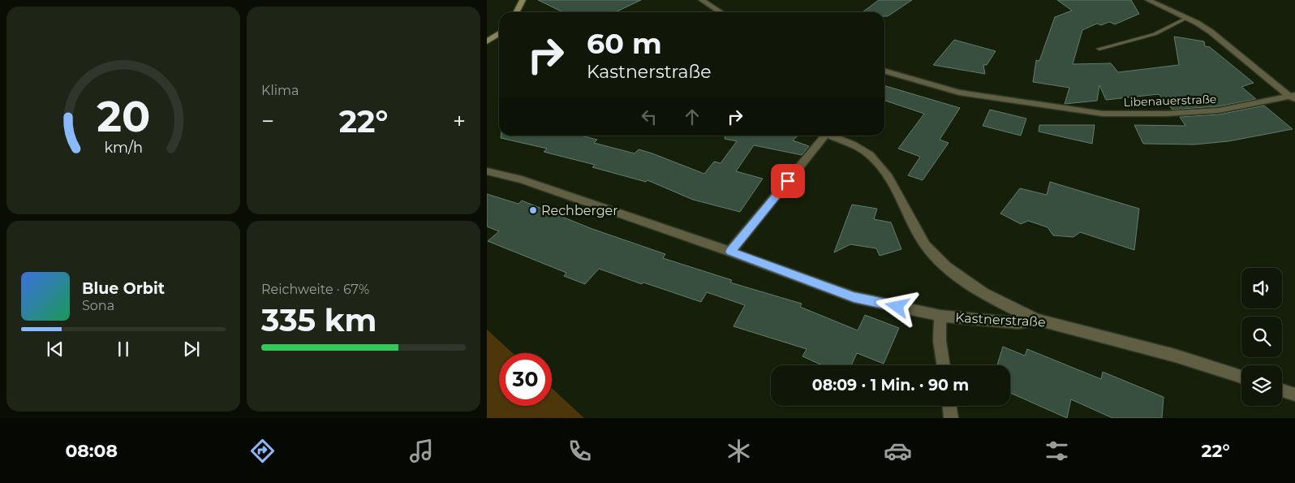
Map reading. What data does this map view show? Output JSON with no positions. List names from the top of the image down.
{
  "streets": {
    "street": ["Libenauerstraße", "Kastnerstraße"]
  },
  "places": ["Rechberger"],
  "page": {
    "tile": [
      "Klima",
      ["Reichweite · 67%", "335 km"]
    ],
    "turn": ["60 m", "Kastnerstraße"],
    "heat": ["−", "22°", "+"],
    "song": ["Blue Orbit", "Sona"],
    "limit": "30",
    "trip": "08:09 · 1 Min. · 90 m",
    "tabs": ["08:08", "22°"],
    "gauge": ["20", "km/h"]
  }
}
